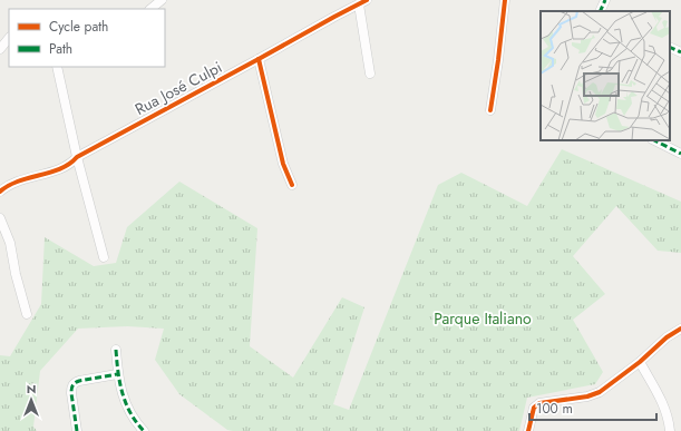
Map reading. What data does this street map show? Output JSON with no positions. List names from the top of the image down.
{
  "streets": {
    "street": ["Rua José Culpi"]
  },
  "parks": ["Parque Italiano"],
  "legend": ["Cycle path", "Path"],
  "scale_bar": "100 m",
  "north": "top"
}
